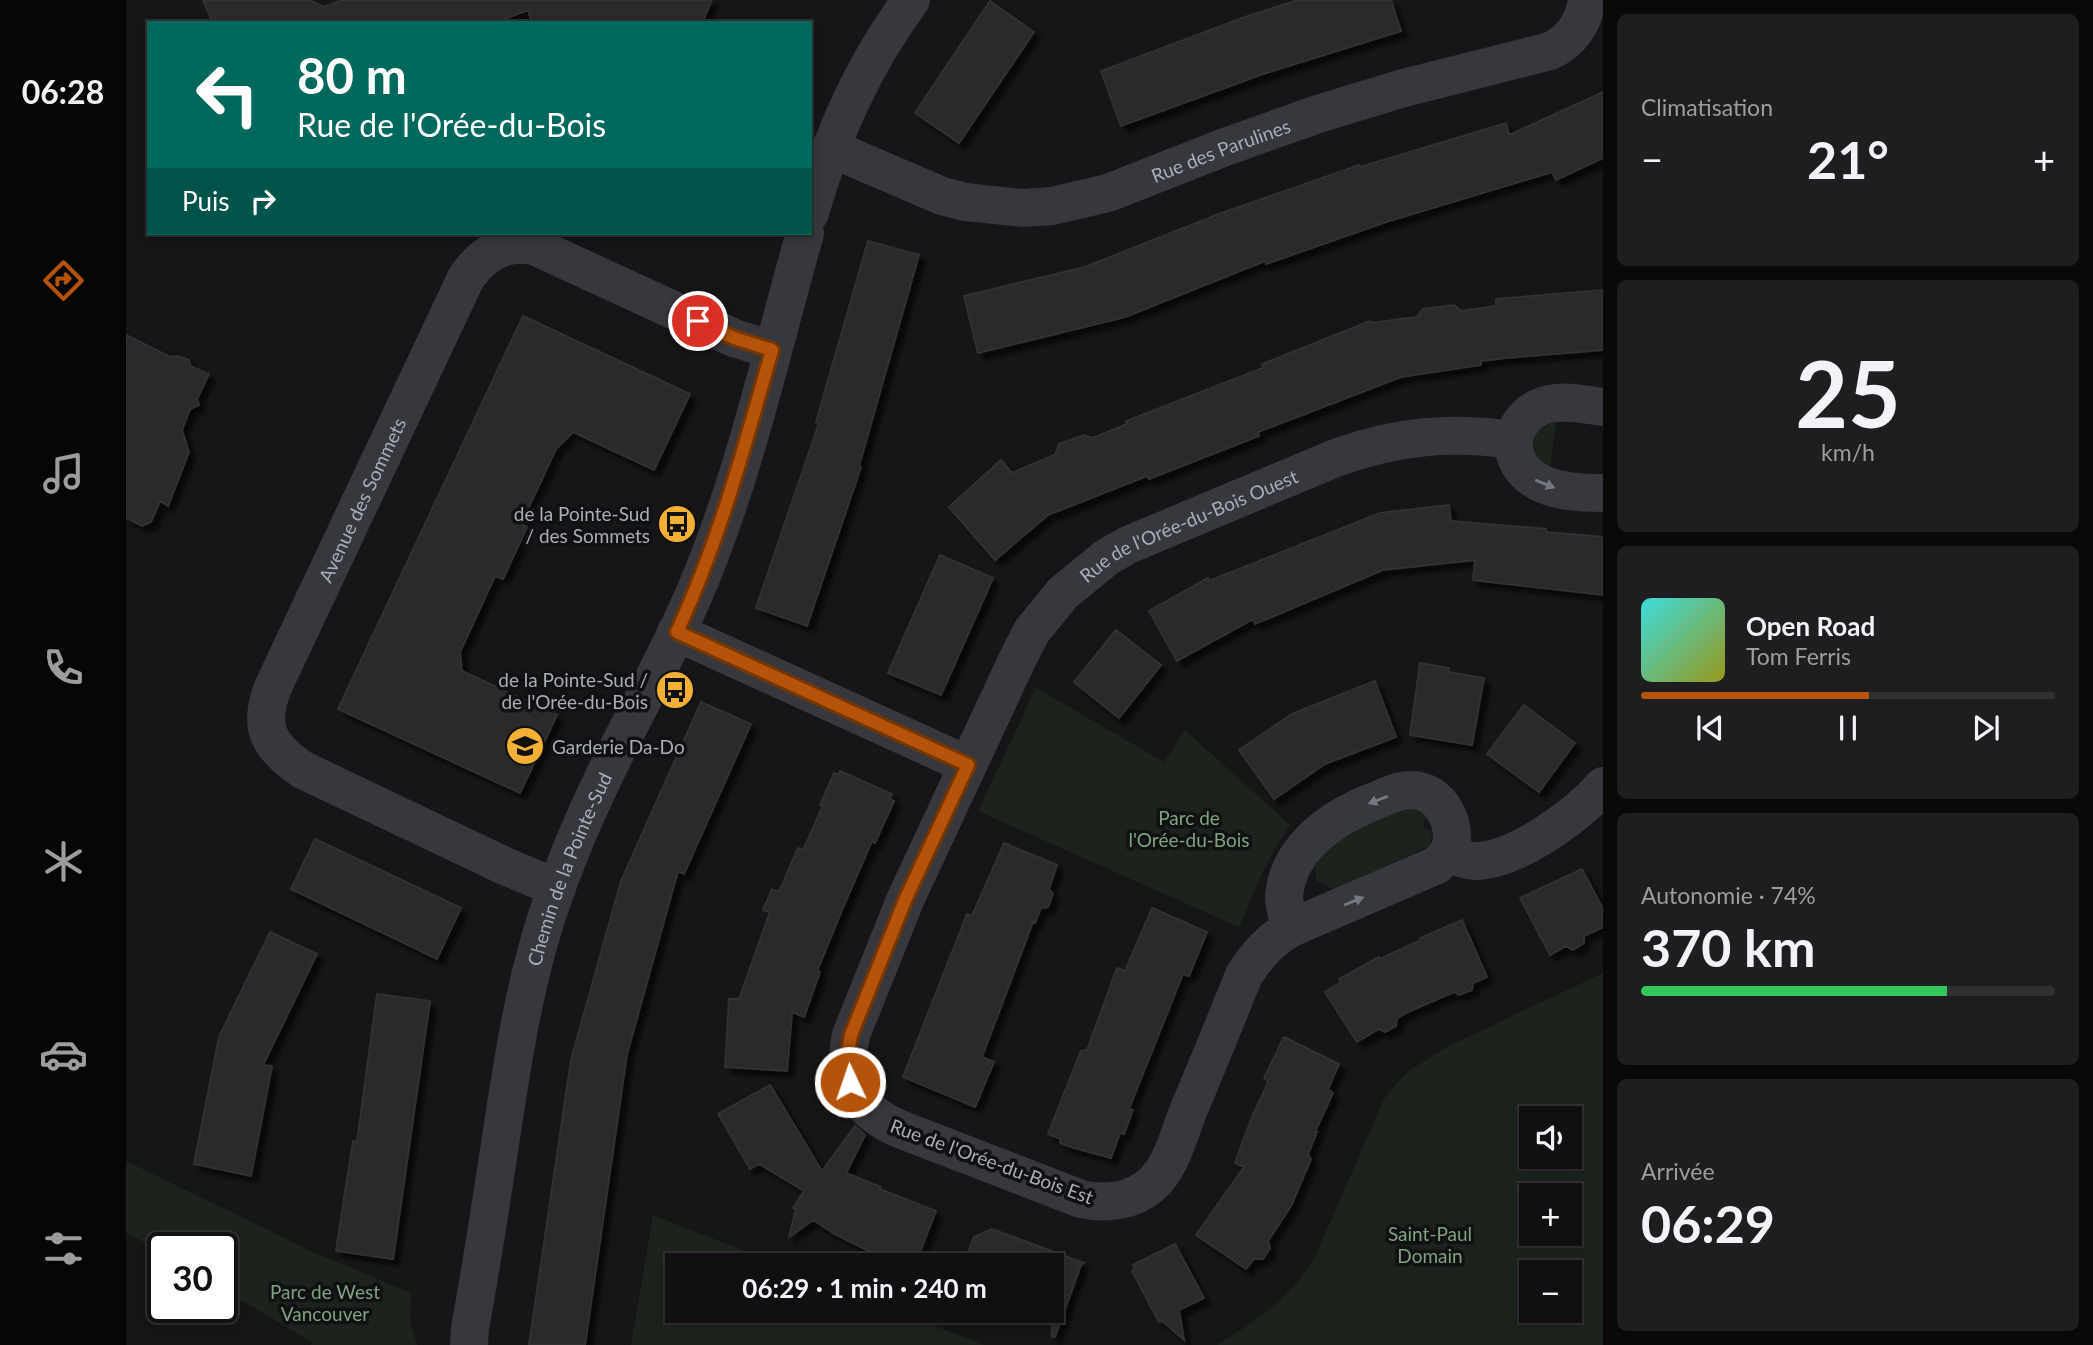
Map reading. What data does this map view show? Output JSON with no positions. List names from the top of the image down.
{
  "streets": {
    "street": [
      "Rue des Parulines",
      "Avenue des Sommets",
      "Rue de l'Orée-du-Bois Ouest",
      "Chemin de la Pointe-Sud",
      "Rue de l'Orée-du-Bois Est"
    ]
  },
  "crossings": [
    ["Avenue des Sommets", "Chemin de la Pointe-Sud"],
    ["Rue de l'Orée-du-Bois Ouest", "Rue de l'Orée-du-Bois Est"]
  ],
  "parks": ["Parc de l'Orée-du-Bois", "Saint-Paul Domain", "Parc de West Vancouver"],
  "places": {
    "bus stop": ["de la Pointe-Sud / des Sommets", "de la Pointe-Sud / de l'Orée-du-Bois"],
    "school or university": ["Garderie Da-Do"]
  },
  "page": {
    "tabs": "06:28",
    "tile": [
      "Climatisation",
      ["25", "km/h"],
      ["Autonomie · 74%", "370 km"],
      ["Arrivée", "06:29"]
    ],
    "turn": ["80 m", "Rue de l'Orée-du-Bois"],
    "heat": ["−", "21°", "+"],
    "then": "Puis",
    "song": ["Open Road", "Tom Ferris"],
    "map_buttons": ["+", "−"],
    "limit": "30",
    "trip": "06:29 · 1 min · 240 m"
  }
}
